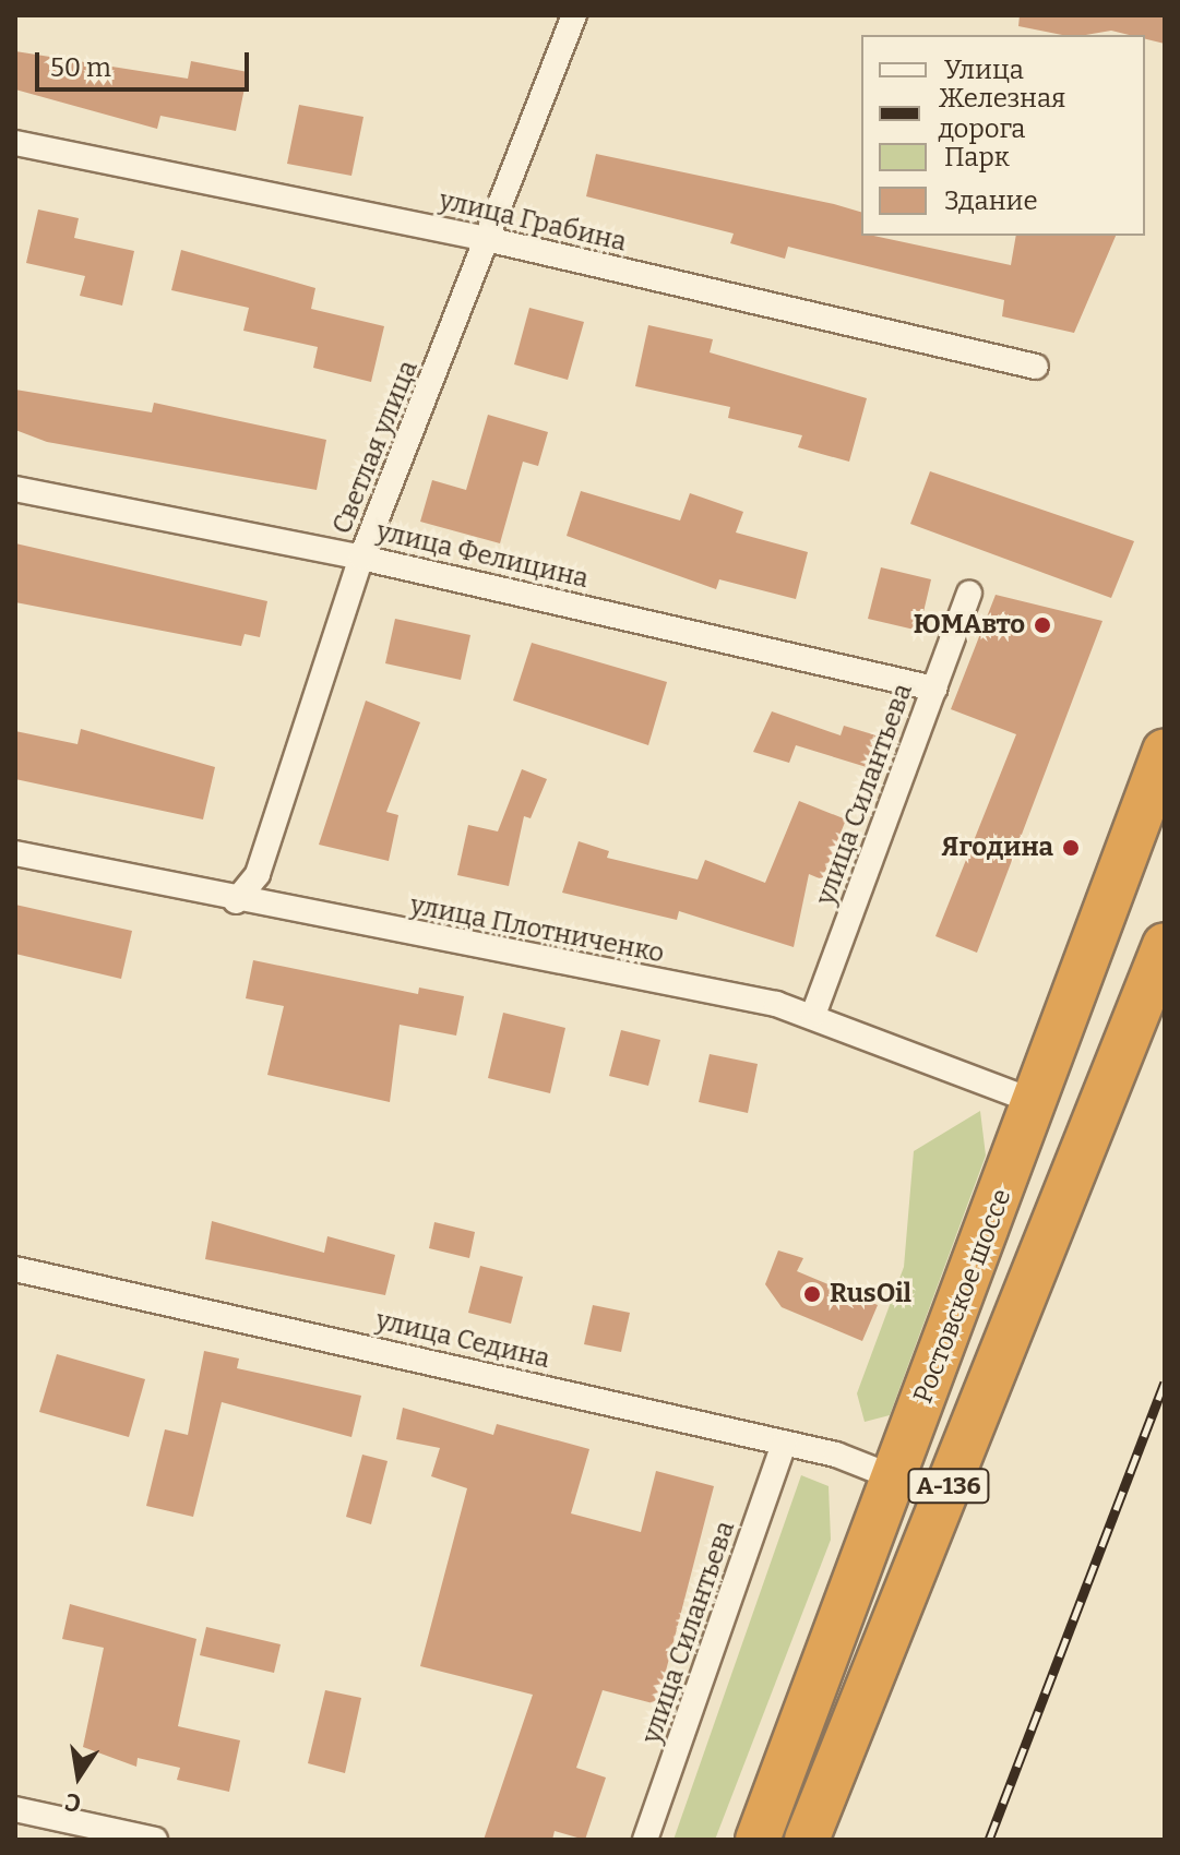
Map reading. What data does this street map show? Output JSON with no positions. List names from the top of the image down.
{
  "streets": {
    "highway": ["Ростовское шоссе", "А-136"],
    "street": [
      "улица Грабина",
      "Светлая улица",
      "улица Фелицина",
      "улица Силантьева",
      "улица Плотниченко",
      "улица Седина"
    ]
  },
  "crossings": [
    ["улица Грабина", "Светлая улица"],
    ["Светлая улица", "улица Фелицина"],
    ["Светлая улица", "улица Плотниченко"],
    ["улица Фелицина", "улица Силантьева"],
    ["улица Силантьева", "улица Плотниченко"],
    ["улица Силантьева", "улица Седина"],
    ["улица Плотниченко", "Ростовское шоссе"],
    ["Ростовское шоссе", "улица Седина"]
  ],
  "places": ["ЮМАвто", "Ягодина", "RusOil"],
  "legend": [
    "Улица",
    "Железная дорога",
    "Парк",
    "Здание"
  ],
  "scale_bar": "50 m",
  "north": "bottom"
}
